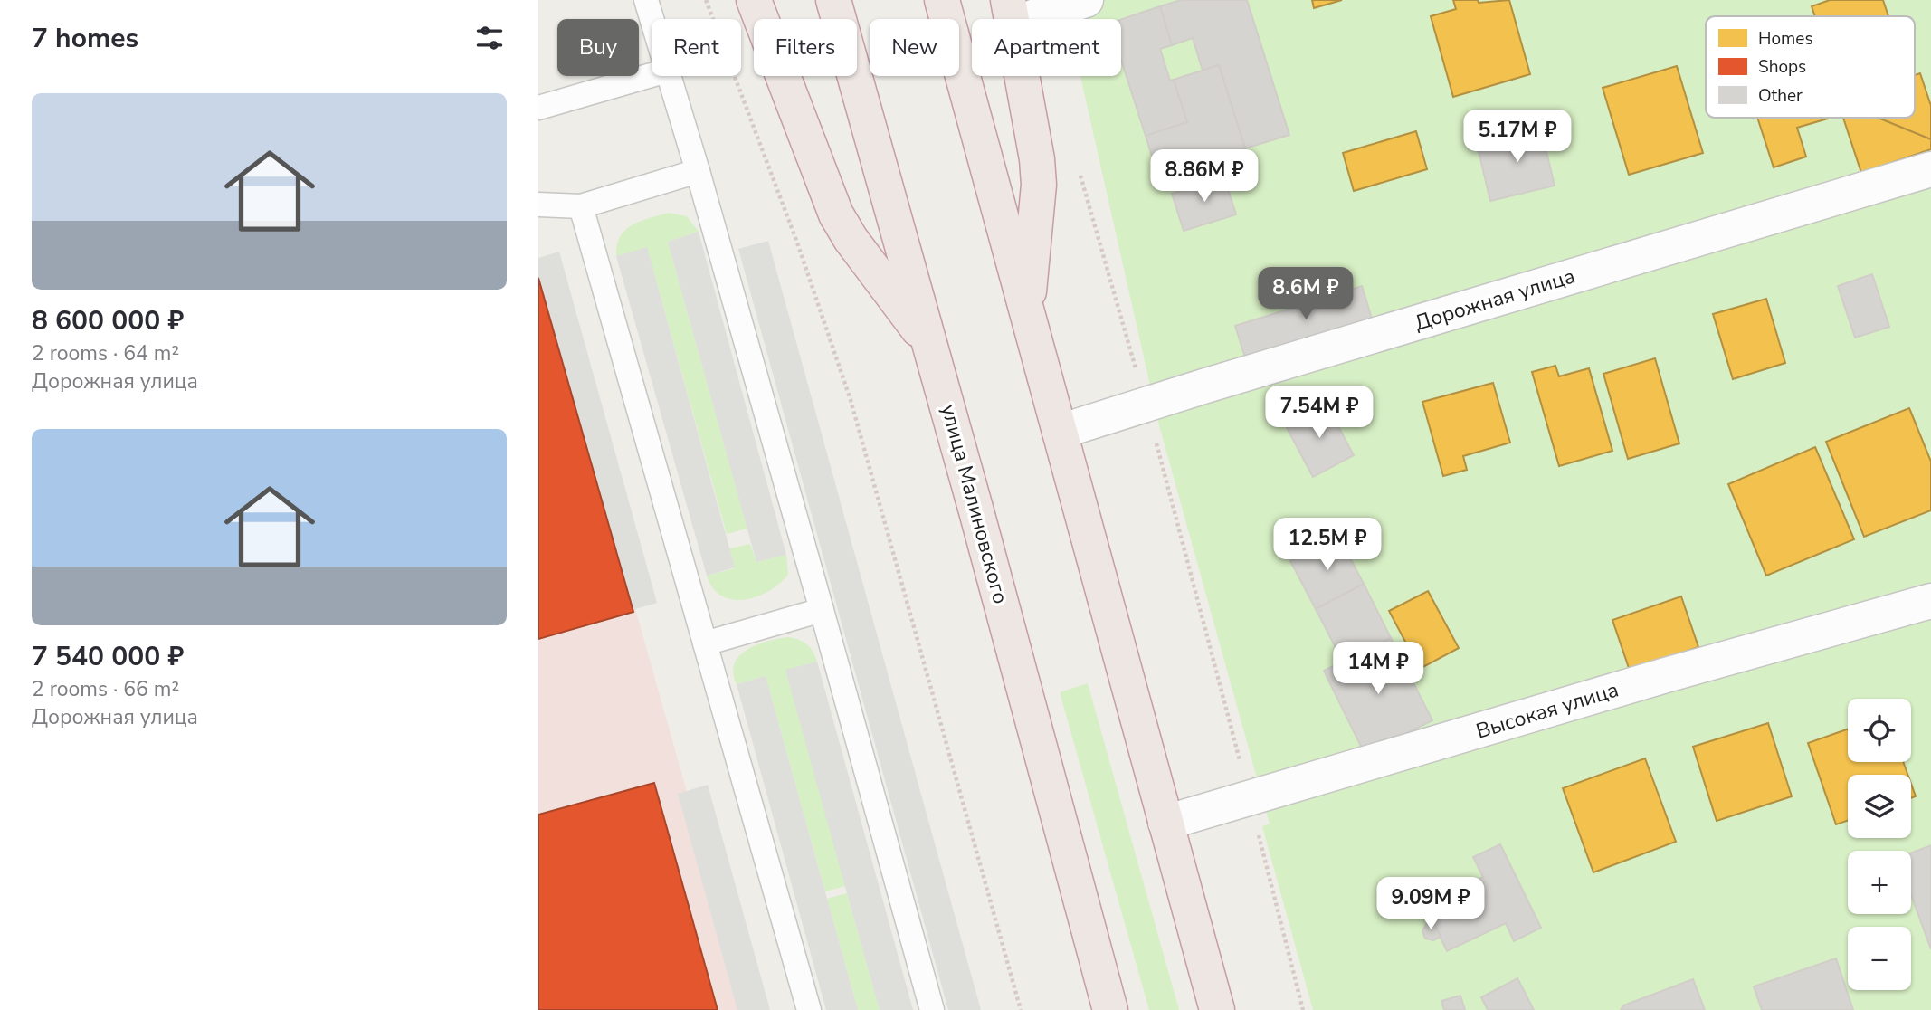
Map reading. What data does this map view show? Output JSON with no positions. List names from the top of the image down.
{
  "streets": {
    "highway": ["улица Малиновского"],
    "street": ["Дорожная улица", "Высокая улица"]
  },
  "legend": ["Homes", "Shops", "Other"],
  "page": {
    "heading": "7 homes",
    "chip": [
      "Buy",
      "Rent",
      "Filters",
      "New",
      "Apartment"
    ],
    "list": [
      {
        "name": "8 600 000 ₽",
        "note": "2 rooms · 64 m² · Дорожная улица"
      },
      {
        "name": "7 540 000 ₽",
        "note": "2 rooms · 66 m² · Дорожная улица"
      }
    ],
    "price": [
      "5.17M ₽",
      "8.86M ₽",
      "8.6M ₽",
      "7.54M ₽",
      "12.5M ₽",
      "14M ₽",
      "9.09M ₽"
    ],
    "map_buttons": ["+", "−"]
  }
}
